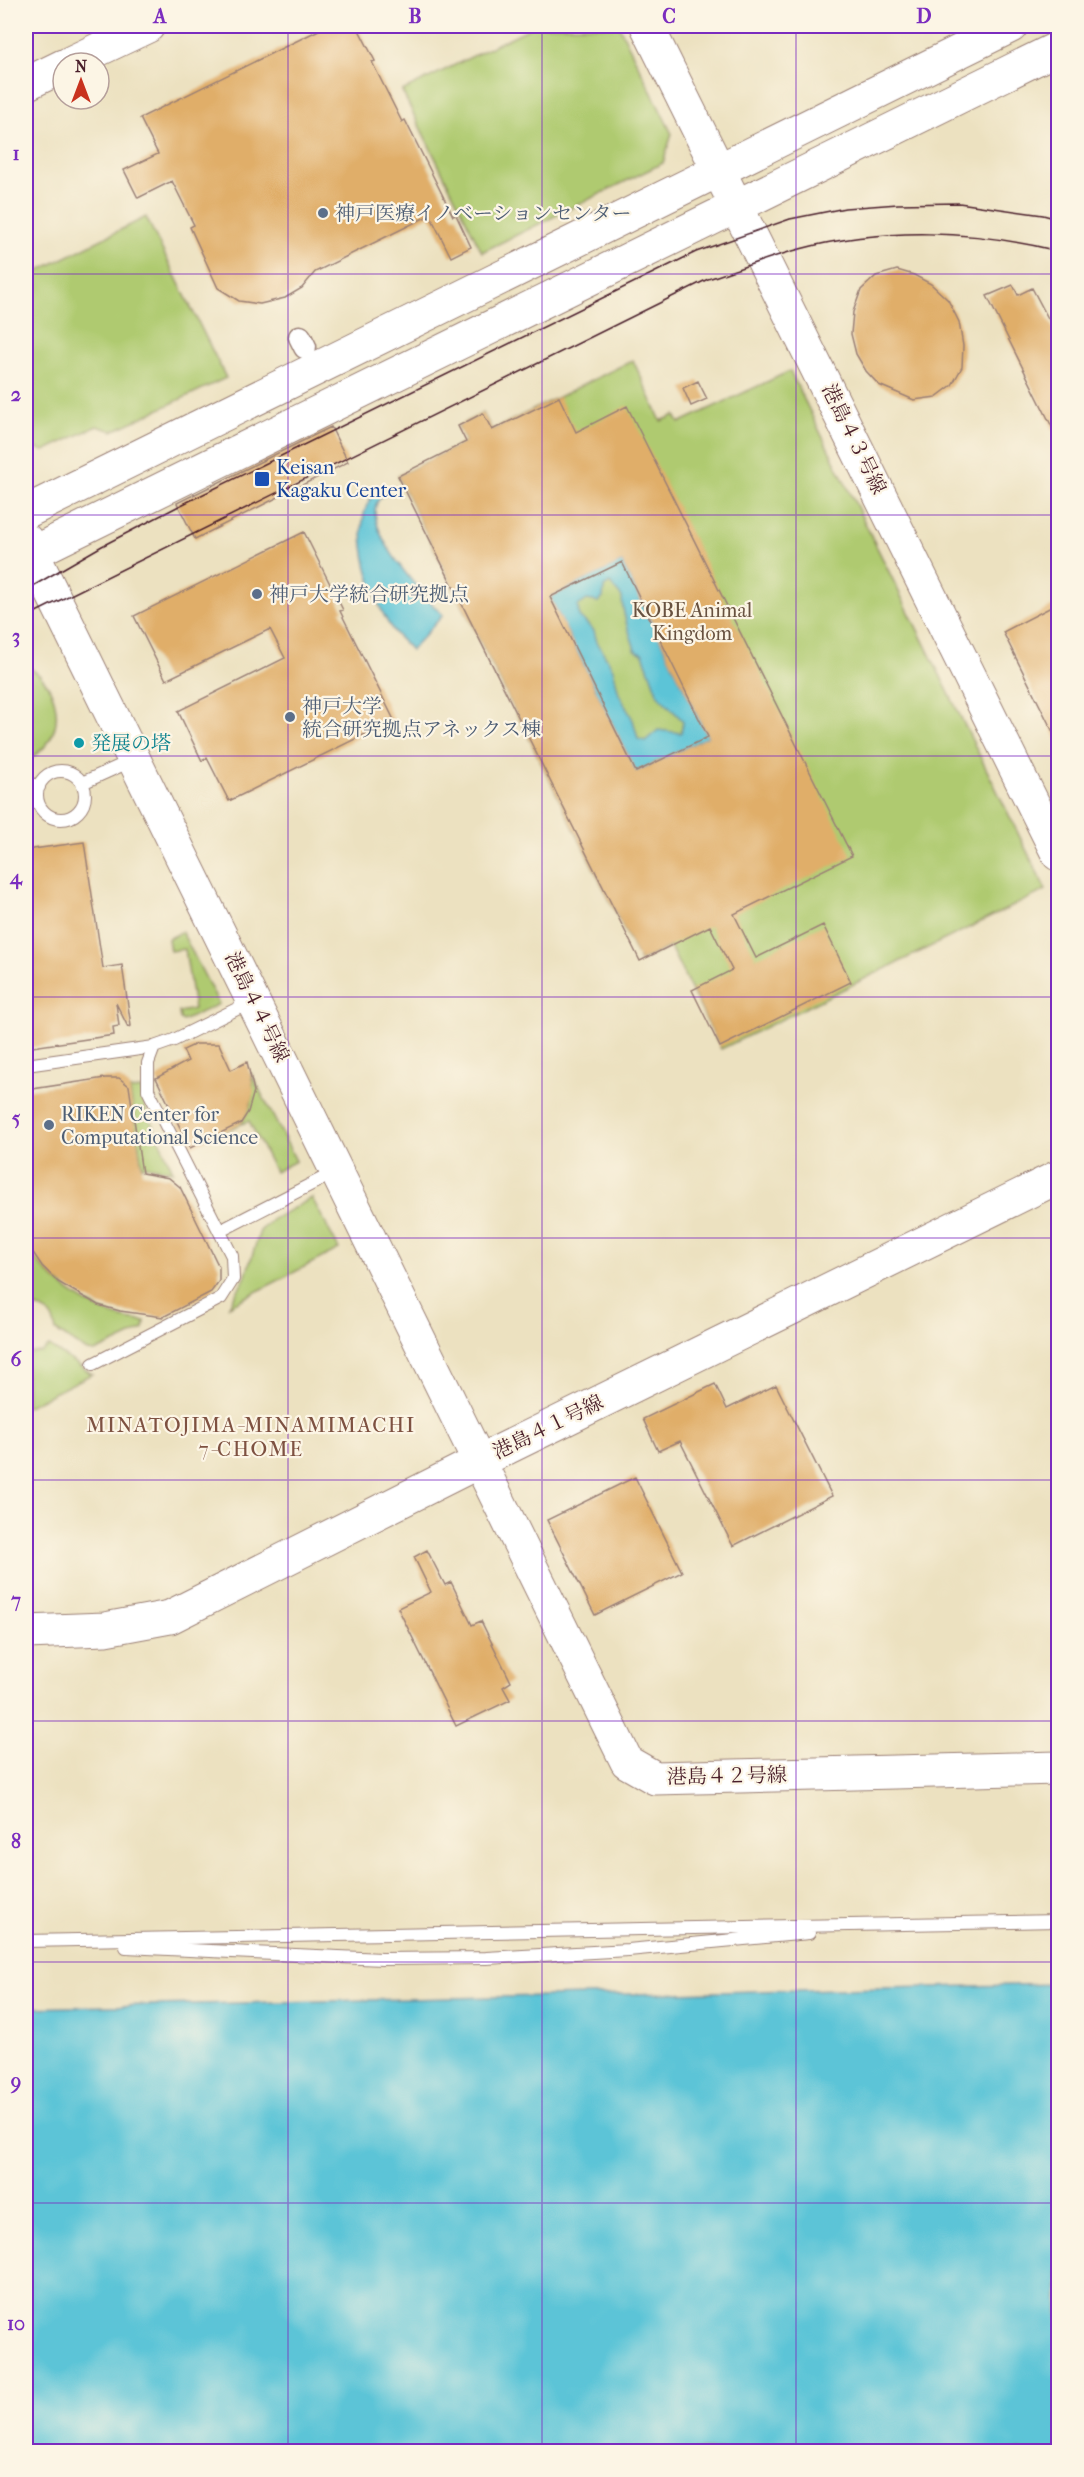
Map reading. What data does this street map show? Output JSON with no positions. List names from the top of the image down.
{
  "streets": {
    "street": [
      "港島４３号線",
      "港島４４号線",
      "港島４１号線",
      "港島４２号線"
    ]
  },
  "crossings": [
    ["港島４４号線", "港島４１号線"],
    ["港島４４号線", "港島４２号線"],
    ["港島４１号線", "港島４２号線"]
  ],
  "districts": ["MINATOJIMA-MINAMIMACHI 7-CHOME"],
  "parks": ["KOBE Animal Kingdom"],
  "places": {
    "other": [
      "神戸医療イノベーションセンター",
      "神戸大学統合研究拠点",
      "神戸大学 統合研究拠点アネックス棟",
      "発展の塔",
      "RIKEN Center for Computational Science"
    ],
    "transit": ["Keisan Kagaku Center"]
  },
  "north": "top",
  "grid": {
    "columns": [
      "A",
      "B",
      "C",
      "D"
    ],
    "rows": [
      "1",
      "2",
      "3",
      "4",
      "5",
      "6",
      "7",
      "8",
      "9",
      "10"
    ]
  }
}
